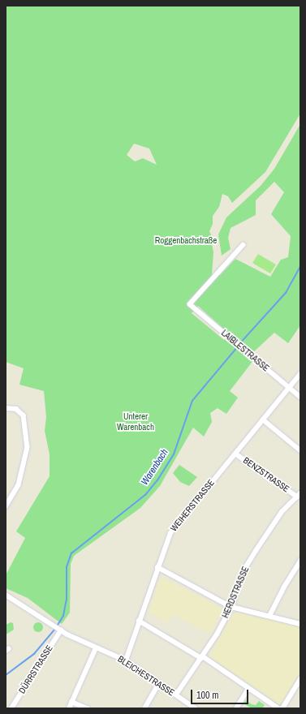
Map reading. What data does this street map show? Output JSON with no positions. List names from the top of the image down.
{
  "streets": {
    "street": [
      "LAIBLESTRASSE",
      "BENZSTRASSE",
      "WEIHERSTRASSE",
      "HERDSTRASSE",
      "DÜRRSTRASSE",
      "BLEICHESTRASSE"
    ]
  },
  "crossings": [
    ["LAIBLESTRASSE", "WEIHERSTRASSE"],
    ["BENZSTRASSE", "WEIHERSTRASSE"],
    ["BENZSTRASSE", "HERDSTRASSE"],
    ["WEIHERSTRASSE", "BLEICHESTRASSE"],
    ["HERDSTRASSE", "BLEICHESTRASSE"],
    ["DÜRRSTRASSE", "BLEICHESTRASSE"]
  ],
  "water": ["Warenbach"],
  "parks": ["Roggenbachstraße", "Unterer Warenbach"],
  "scale_bar": "100 m"
}
